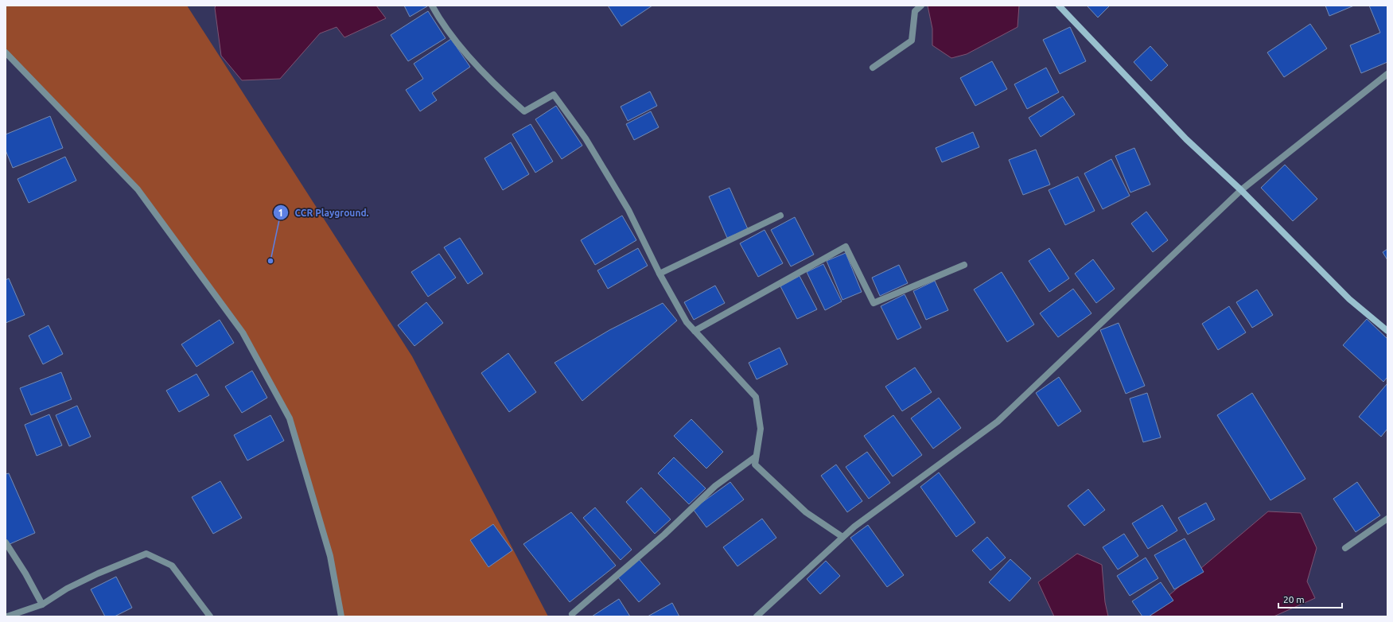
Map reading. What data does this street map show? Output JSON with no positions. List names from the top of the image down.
{
  "places": ["CCR Playground."],
  "scale_bar": "20 m"
}
